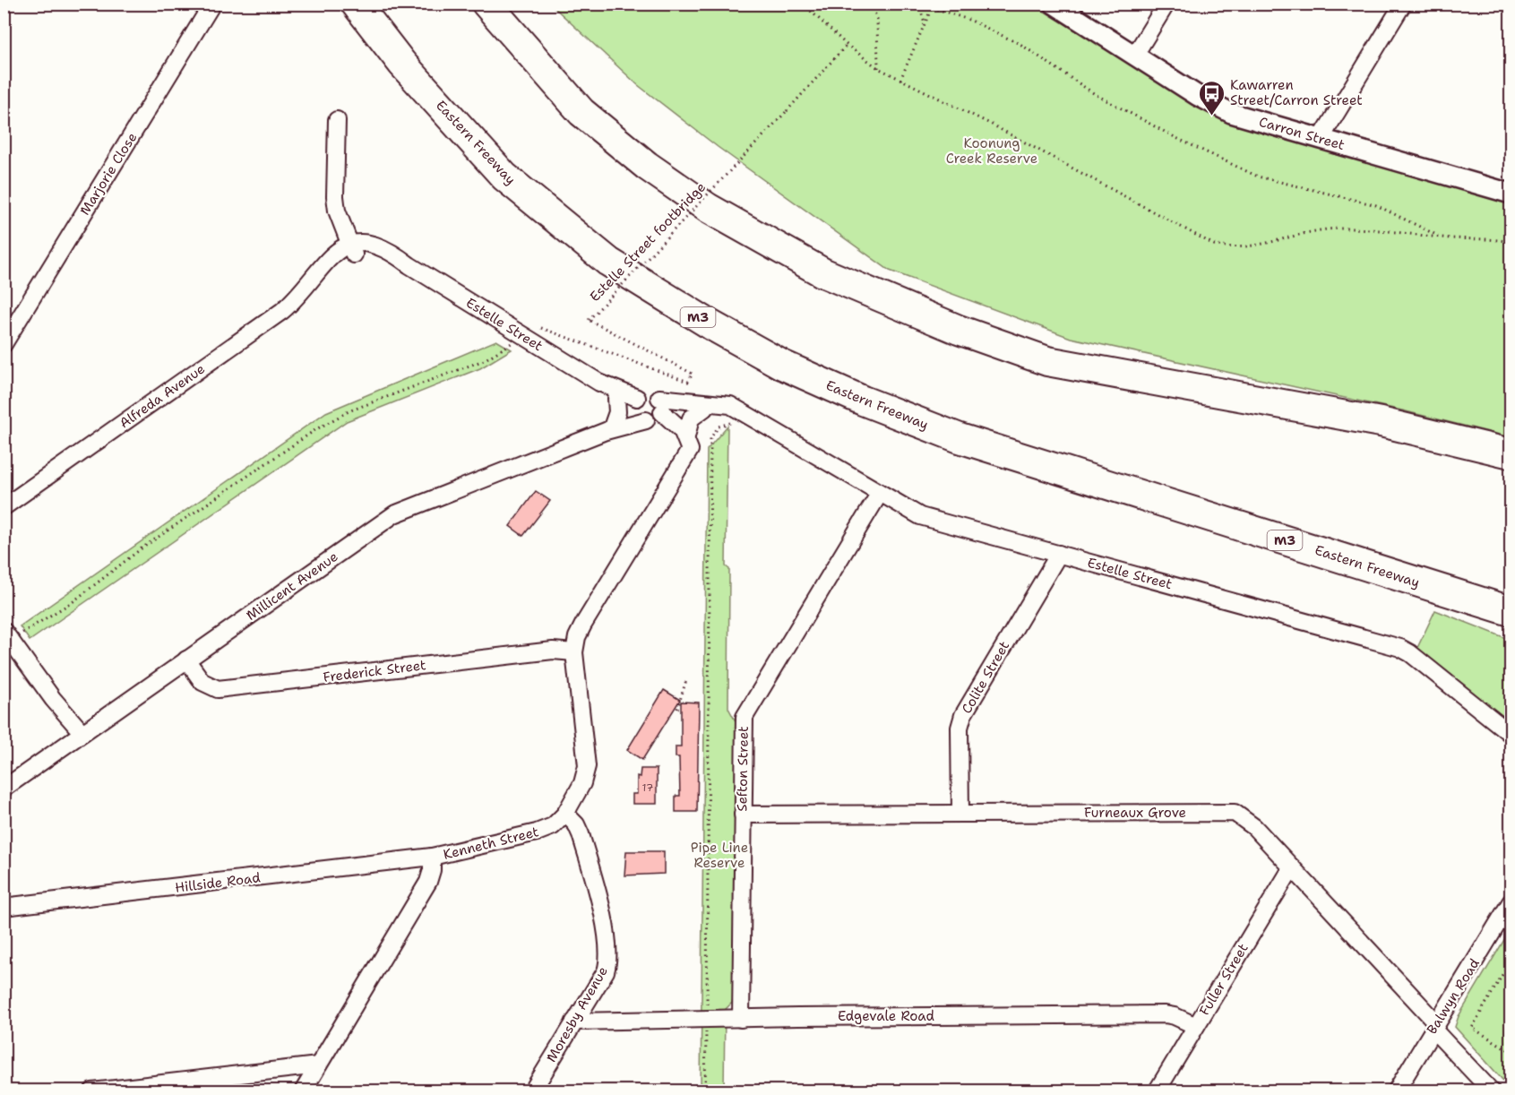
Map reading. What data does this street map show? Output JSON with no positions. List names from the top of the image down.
{
  "streets": {
    "highway": ["Eastern Freeway", "M3"],
    "street": [
      "Carron Street",
      "Marjorie Close",
      "Estelle Street",
      "Alfreda Avenue",
      "Millicent Avenue",
      "Frederick Street",
      "Colite Street",
      "Sefton Street",
      "Furneaux Grove",
      "Kenneth Street",
      "Hillside Road",
      "Fuller Street",
      "Balwyn Road",
      "Moresby Avenue",
      "Edgevale Road"
    ],
    "path": ["Estelle Street footbridge"]
  },
  "crossings": [
    ["Estelle Street footbridge", "Estelle Street"],
    ["Estelle Street", "Alfreda Avenue"],
    ["Estelle Street", "Millicent Avenue"],
    ["Estelle Street", "Colite Street"],
    ["Estelle Street", "Sefton Street"],
    ["Estelle Street", "Kenneth Street"],
    ["Millicent Avenue", "Frederick Street"],
    ["Millicent Avenue", "Kenneth Street"],
    ["Frederick Street", "Kenneth Street"],
    ["Colite Street", "Furneaux Grove"],
    ["Sefton Street", "Furneaux Grove"],
    ["Sefton Street", "Edgevale Road"],
    ["Furneaux Grove", "Fuller Street"],
    ["Furneaux Grove", "Balwyn Road"],
    ["Kenneth Street", "Hillside Road"],
    ["Kenneth Street", "Moresby Avenue"],
    ["Fuller Street", "Edgevale Road"],
    ["Moresby Avenue", "Edgevale Road"]
  ],
  "parks": ["Koonung Creek Reserve", "Pipe Line Reserve"],
  "places": {
    "bus stop": ["Kawarren Street/Carron Street"]
  },
  "house_numbers": ["17"]
}
